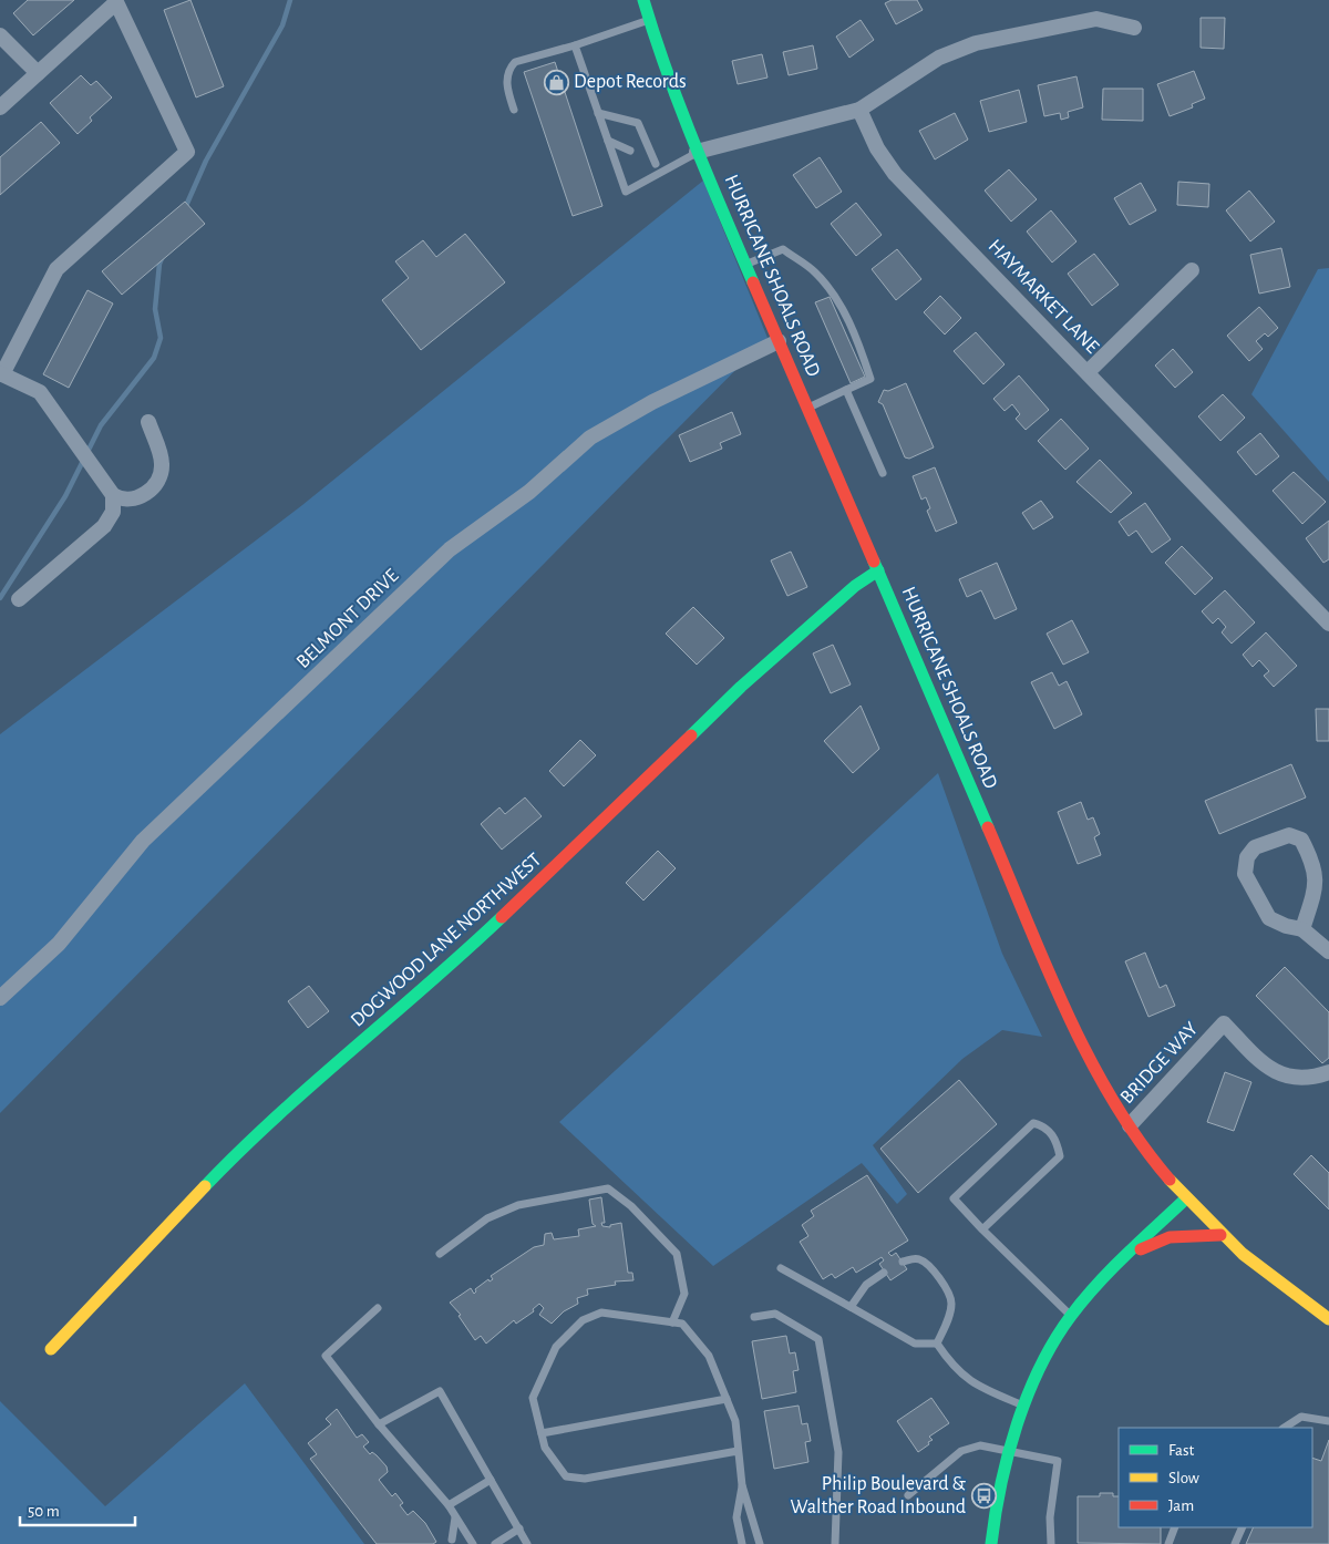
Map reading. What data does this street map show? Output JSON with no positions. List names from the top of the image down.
{
  "streets": {
    "street": [
      "HURRICANE SHOALS ROAD",
      "HAYMARKET LANE",
      "BELMONT DRIVE",
      "DOGWOOD LANE NORTHWEST",
      "BRIDGE WAY"
    ]
  },
  "crossings": [
    ["HURRICANE SHOALS ROAD", "BELMONT DRIVE"],
    ["HURRICANE SHOALS ROAD", "DOGWOOD LANE NORTHWEST"],
    ["HURRICANE SHOALS ROAD", "BRIDGE WAY"]
  ],
  "places": {
    "shop": ["Depot Records"],
    "bus stop": ["Philip Boulevard & Walther Road Inbound"]
  },
  "legend": ["Fast", "Slow", "Jam"],
  "scale_bar": "50 m"
}
